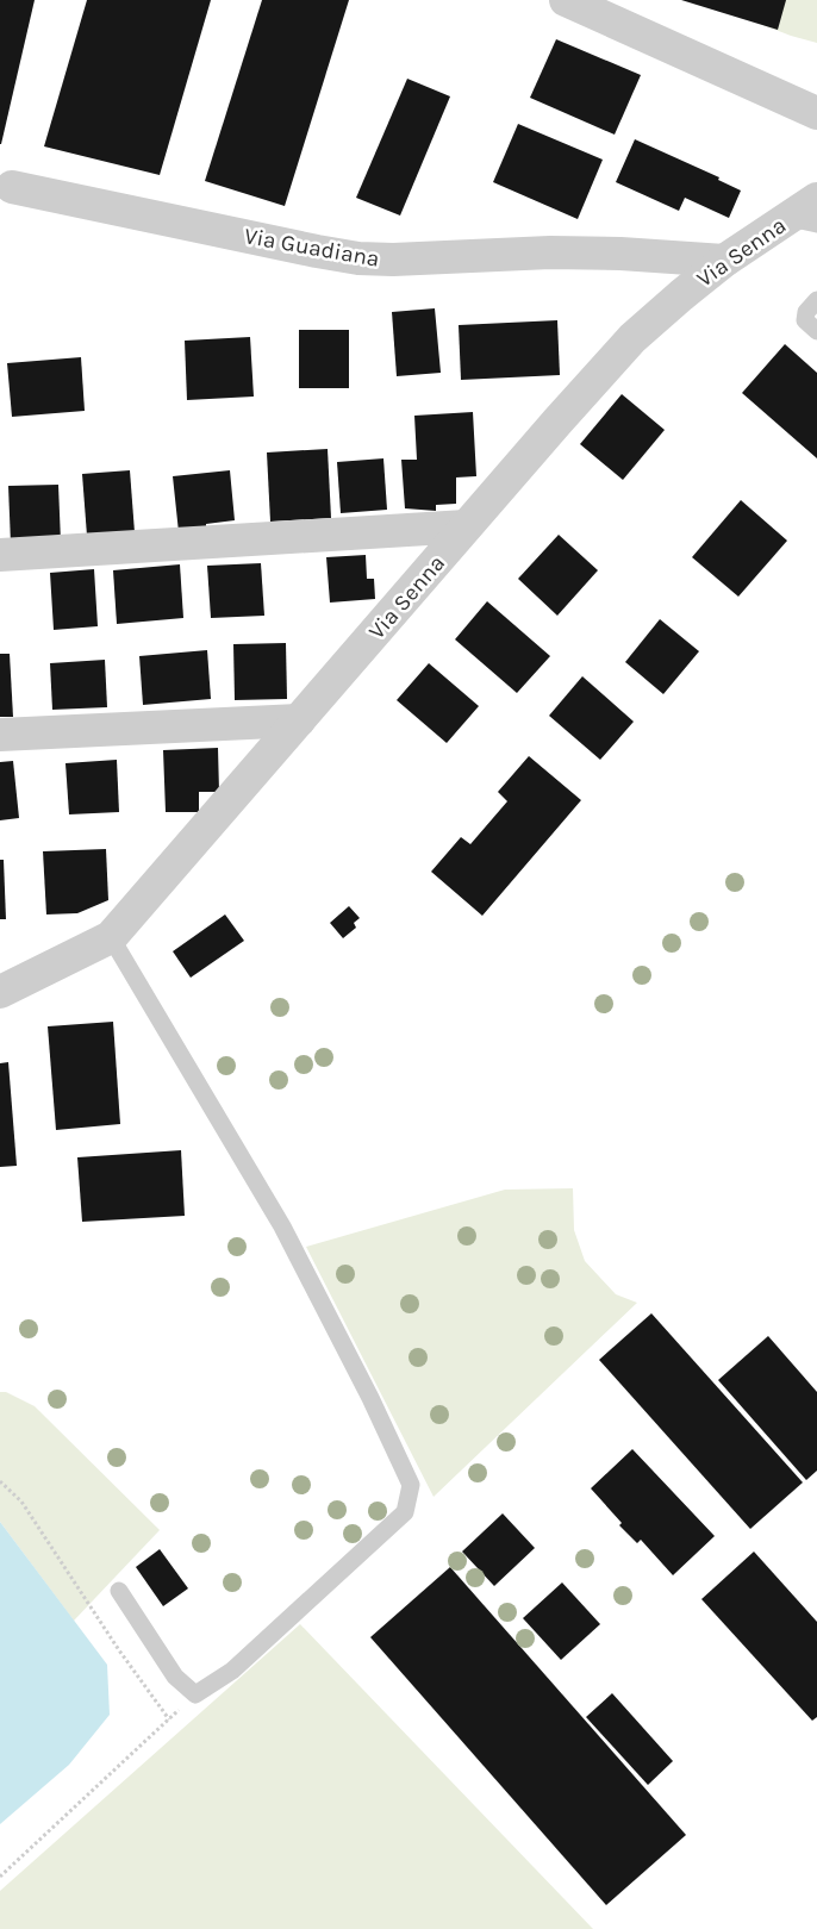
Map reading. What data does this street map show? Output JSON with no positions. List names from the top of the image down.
{
  "streets": {
    "street": ["Via Guadiana", "Via Senna"]
  },
  "crossings": [
    ["Via Guadiana", "Via Senna"]
  ]
}
